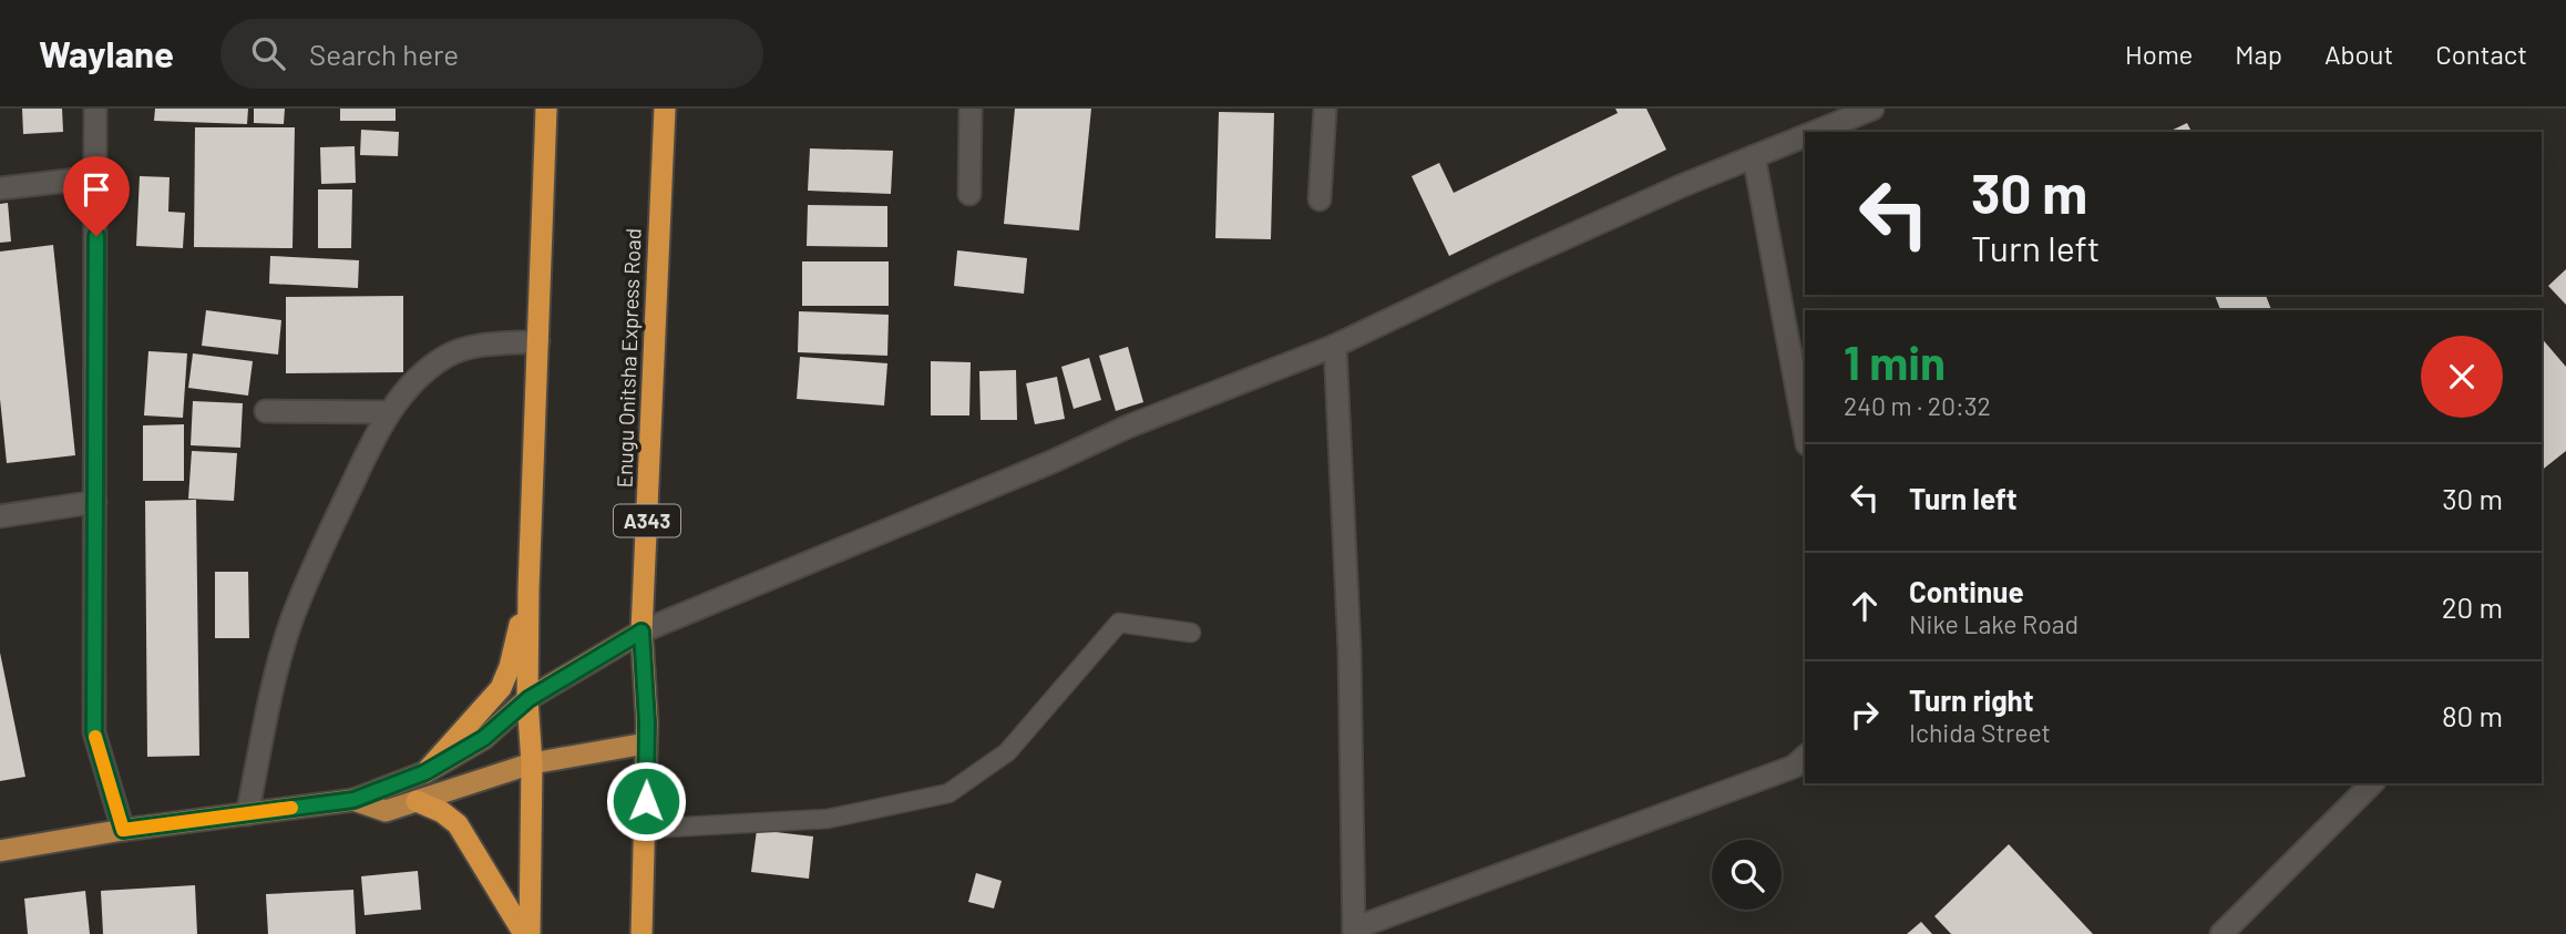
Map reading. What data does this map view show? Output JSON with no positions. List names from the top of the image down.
{
  "streets": {
    "highway": ["Enugu Onitsha Express Road", "A343"]
  },
  "page": {
    "header": "Waylane",
    "search": "Search here",
    "nav": [
      "Home",
      "Map",
      "About",
      "Contact"
    ],
    "turn": ["30 m", "Turn left"],
    "heading": ["1 min", "240 m · 20:32"],
    "list": [
      {
        "name": "Turn left",
        "value": "30 m"
      },
      {
        "name": "Continue",
        "note": "Nike Lake Road",
        "value": "20 m"
      },
      {
        "name": "Turn right",
        "note": "Ichida Street",
        "value": "80 m"
      }
    ]
  }
}
